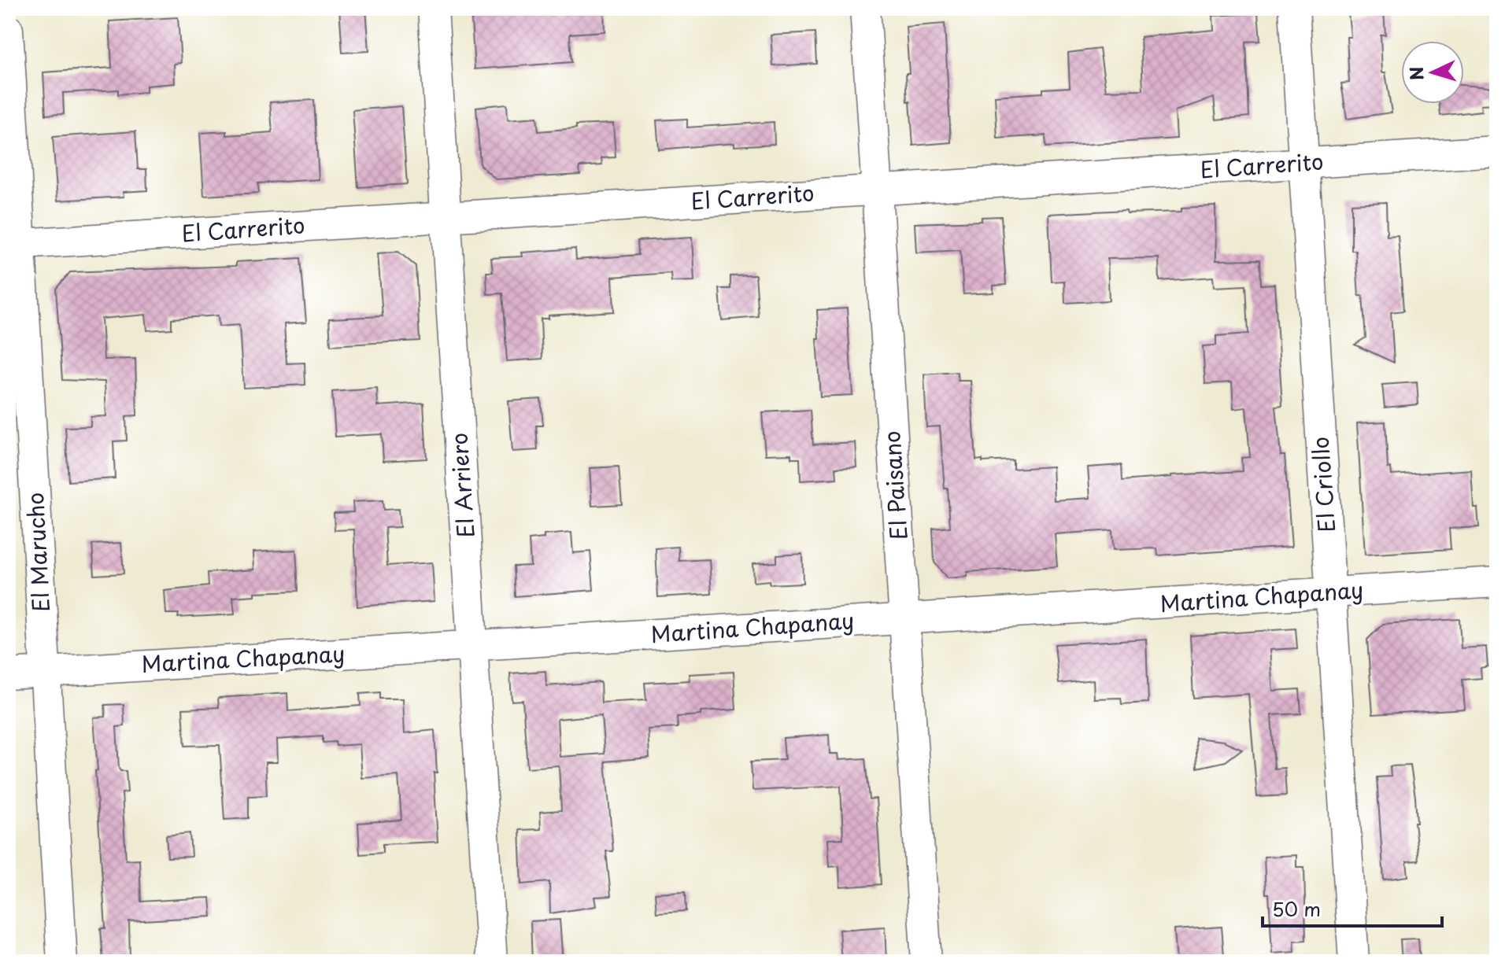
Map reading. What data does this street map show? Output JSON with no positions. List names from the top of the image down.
{
  "streets": {
    "street": [
      "El Carrerito",
      "El Criollo",
      "El Arriero",
      "El Paisano",
      "El Marucho",
      "Martina Chapanay"
    ]
  },
  "crossings": [
    ["El Carrerito", "El Criollo"],
    ["El Carrerito", "El Arriero"],
    ["El Carrerito", "El Paisano"],
    ["El Carrerito", "El Marucho"],
    ["El Criollo", "Martina Chapanay"],
    ["El Arriero", "Martina Chapanay"],
    ["El Paisano", "Martina Chapanay"],
    ["El Marucho", "Martina Chapanay"]
  ],
  "scale_bar": "50 m",
  "north": "left"
}
